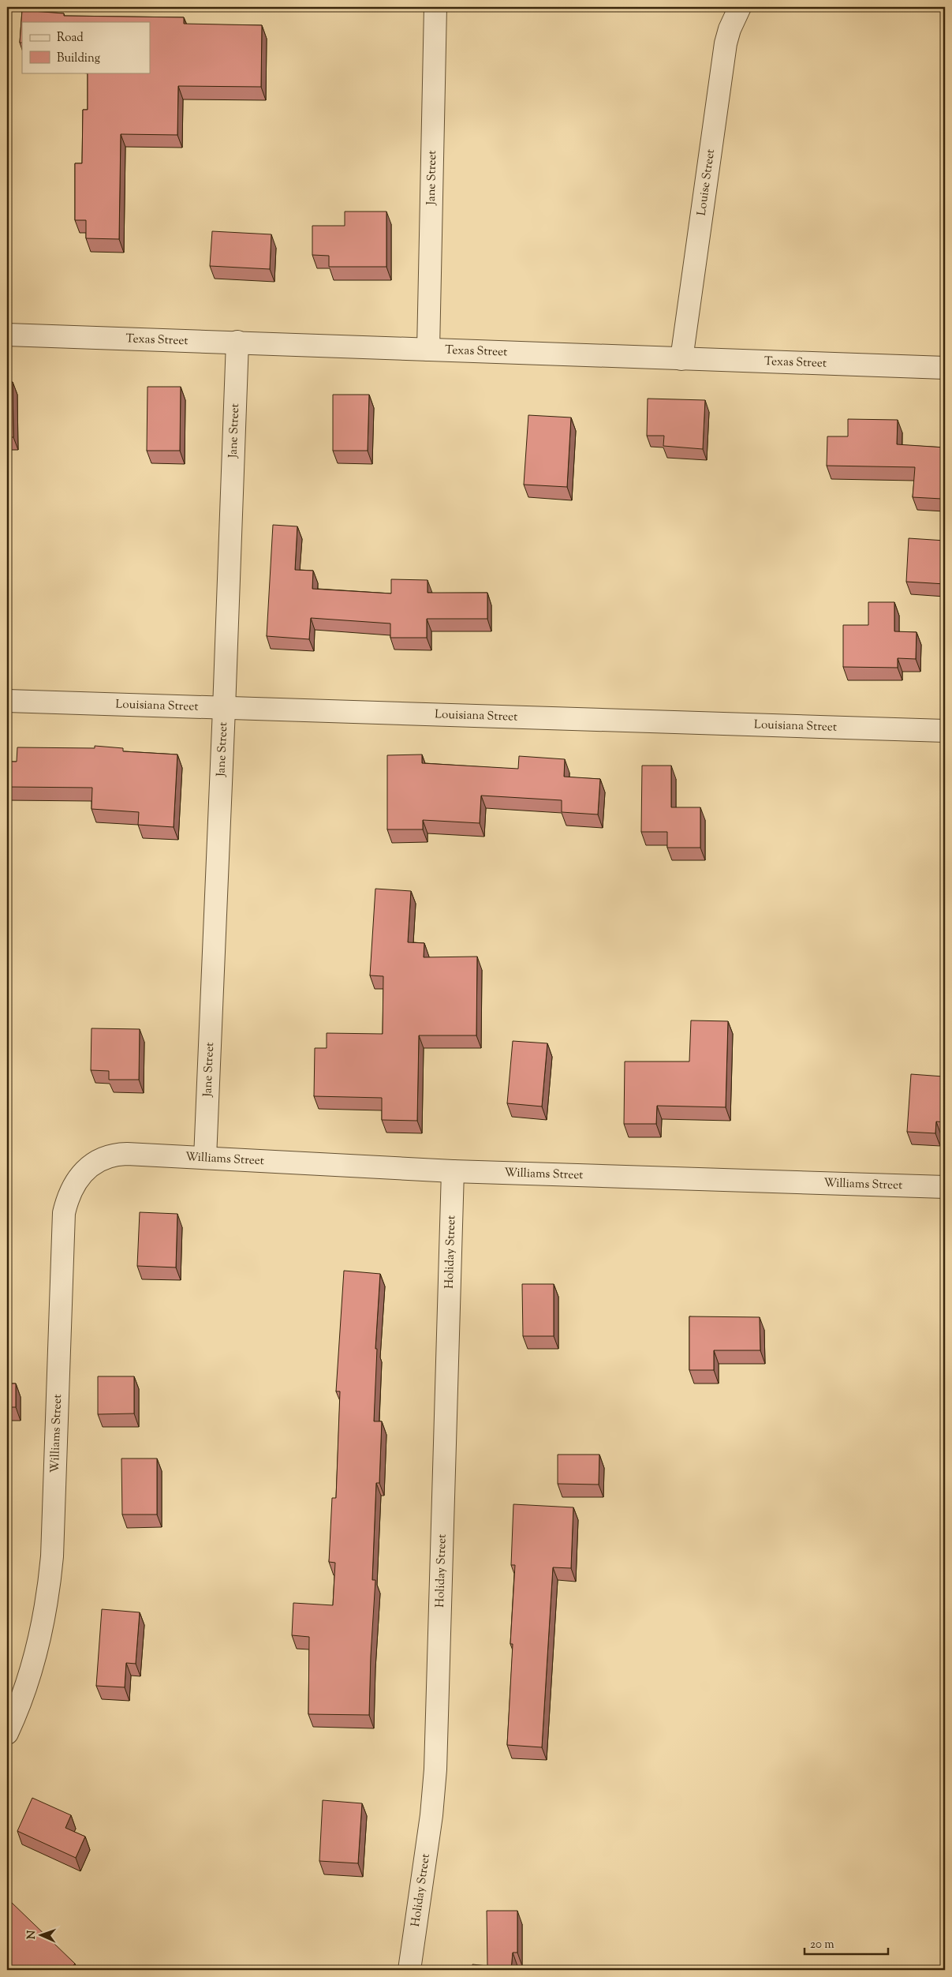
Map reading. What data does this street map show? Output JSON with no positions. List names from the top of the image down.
{
  "streets": {
    "street": [
      "Jane Street",
      "Louise Street",
      "Texas Street",
      "Louisiana Street",
      "Williams Street",
      "Holiday Street"
    ]
  },
  "crossings": [
    ["Jane Street", "Texas Street"],
    ["Jane Street", "Louisiana Street"],
    ["Jane Street", "Williams Street"],
    ["Louise Street", "Texas Street"],
    ["Williams Street", "Holiday Street"]
  ],
  "legend": ["Road", "Building"],
  "scale_bar": "20 m",
  "north": "left"
}
